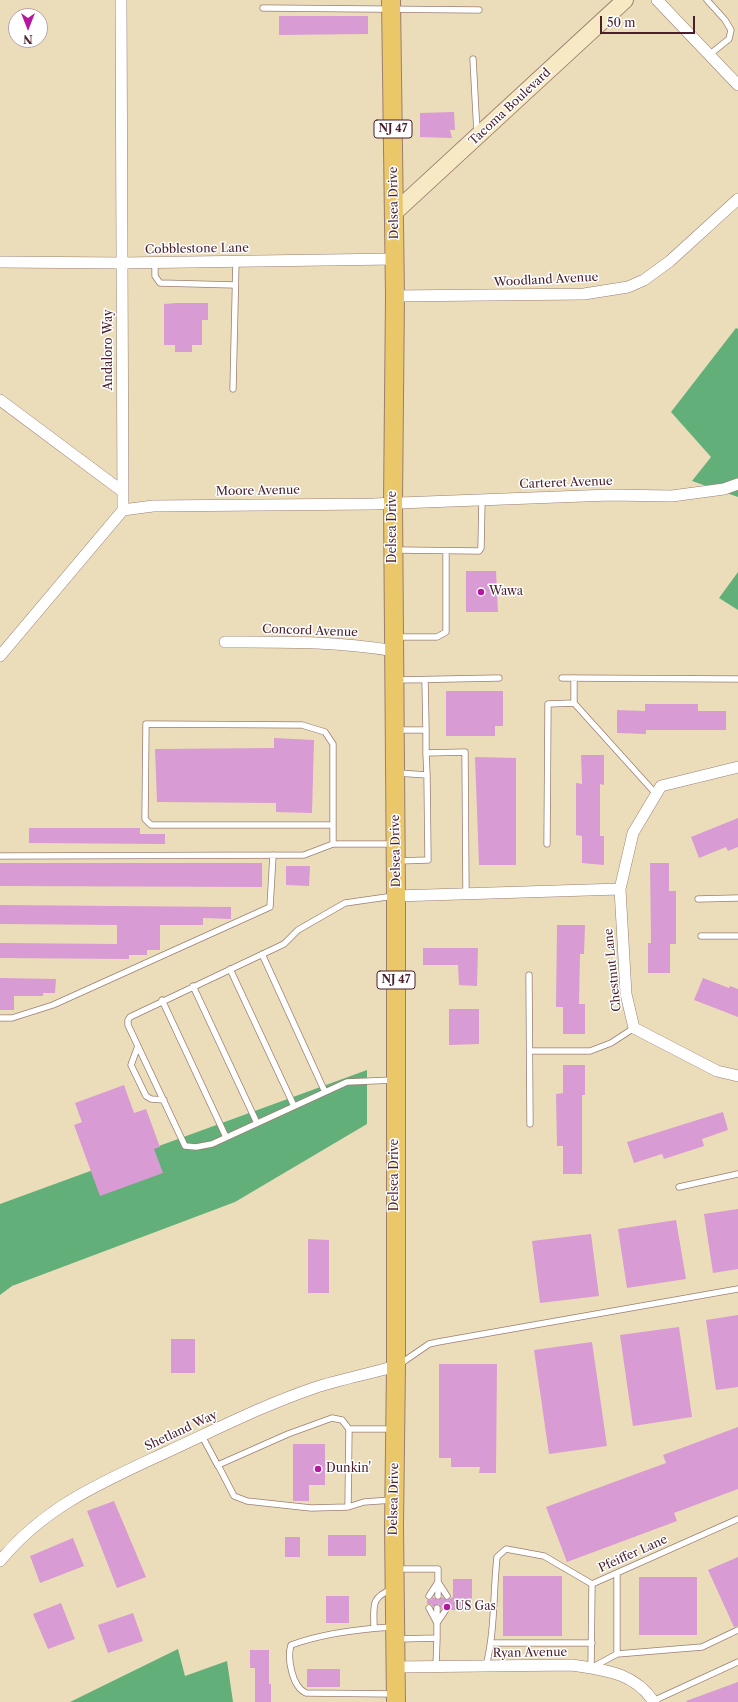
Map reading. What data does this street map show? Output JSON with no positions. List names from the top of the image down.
{
  "streets": {
    "main road": ["NJ 47", "Delsea Drive"],
    "street": [
      "Tacoma Boulevard",
      "Cobblestone Lane",
      "Woodland Avenue",
      "Andaloro Way",
      "Carteret Avenue",
      "Moore Avenue",
      "Concord Avenue",
      "Chestnut Lane",
      "Shetland Way",
      "Ryan Avenue"
    ],
    "lane": ["Pfeiffer Lane"]
  },
  "crossings": [
    ["Tacoma Boulevard", "Delsea Drive"],
    ["Delsea Drive", "Cobblestone Lane"],
    ["Delsea Drive", "Woodland Avenue"],
    ["Delsea Drive", "Carteret Avenue"],
    ["Delsea Drive", "Moore Avenue"],
    ["Delsea Drive", "Concord Avenue"],
    ["Delsea Drive", "Shetland Way"],
    ["Delsea Drive", "Ryan Avenue"],
    ["Cobblestone Lane", "Andaloro Way"],
    ["Andaloro Way", "Moore Avenue"],
    ["Carteret Avenue", "Moore Avenue"],
    ["Pfeiffer Lane", "Ryan Avenue"]
  ],
  "places": ["Wawa", "Dunkin'", "US Gas"],
  "scale_bar": "50 m",
  "north": "bottom"
}
